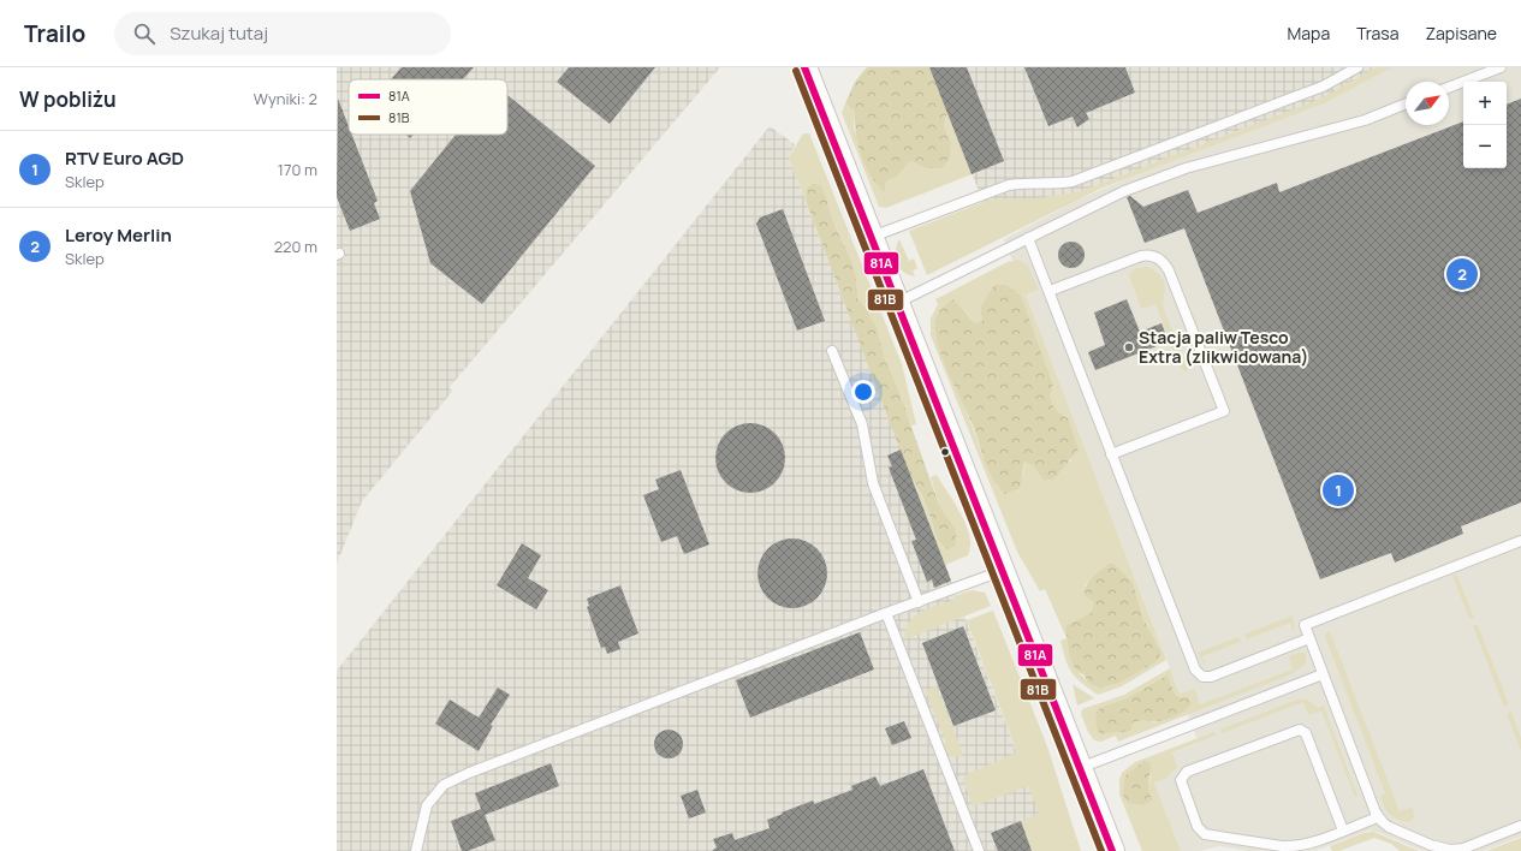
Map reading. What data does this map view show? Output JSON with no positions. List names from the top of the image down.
{
  "places": ["Stacja paliw Tesco Extra (zlikwidowana)"],
  "lines": ["transit line 81A", "transit line 81B"],
  "legend": ["81A", "81B"],
  "north": "top right",
  "page": {
    "header": "Trailo",
    "search": "Szukaj tutaj",
    "nav": ["Mapa", "Trasa", "Zapisane"],
    "heading": ["W pobliżu", "Wyniki: 2"],
    "map_buttons": ["+", "−"],
    "list": [
      {
        "mark": "1",
        "name": "RTV Euro AGD",
        "note": "Sklep",
        "value": "170 m"
      },
      {
        "mark": "2",
        "name": "Leroy Merlin",
        "note": "Sklep",
        "value": "220 m"
      }
    ],
    "pins": ["2", "1"]
  }
}
